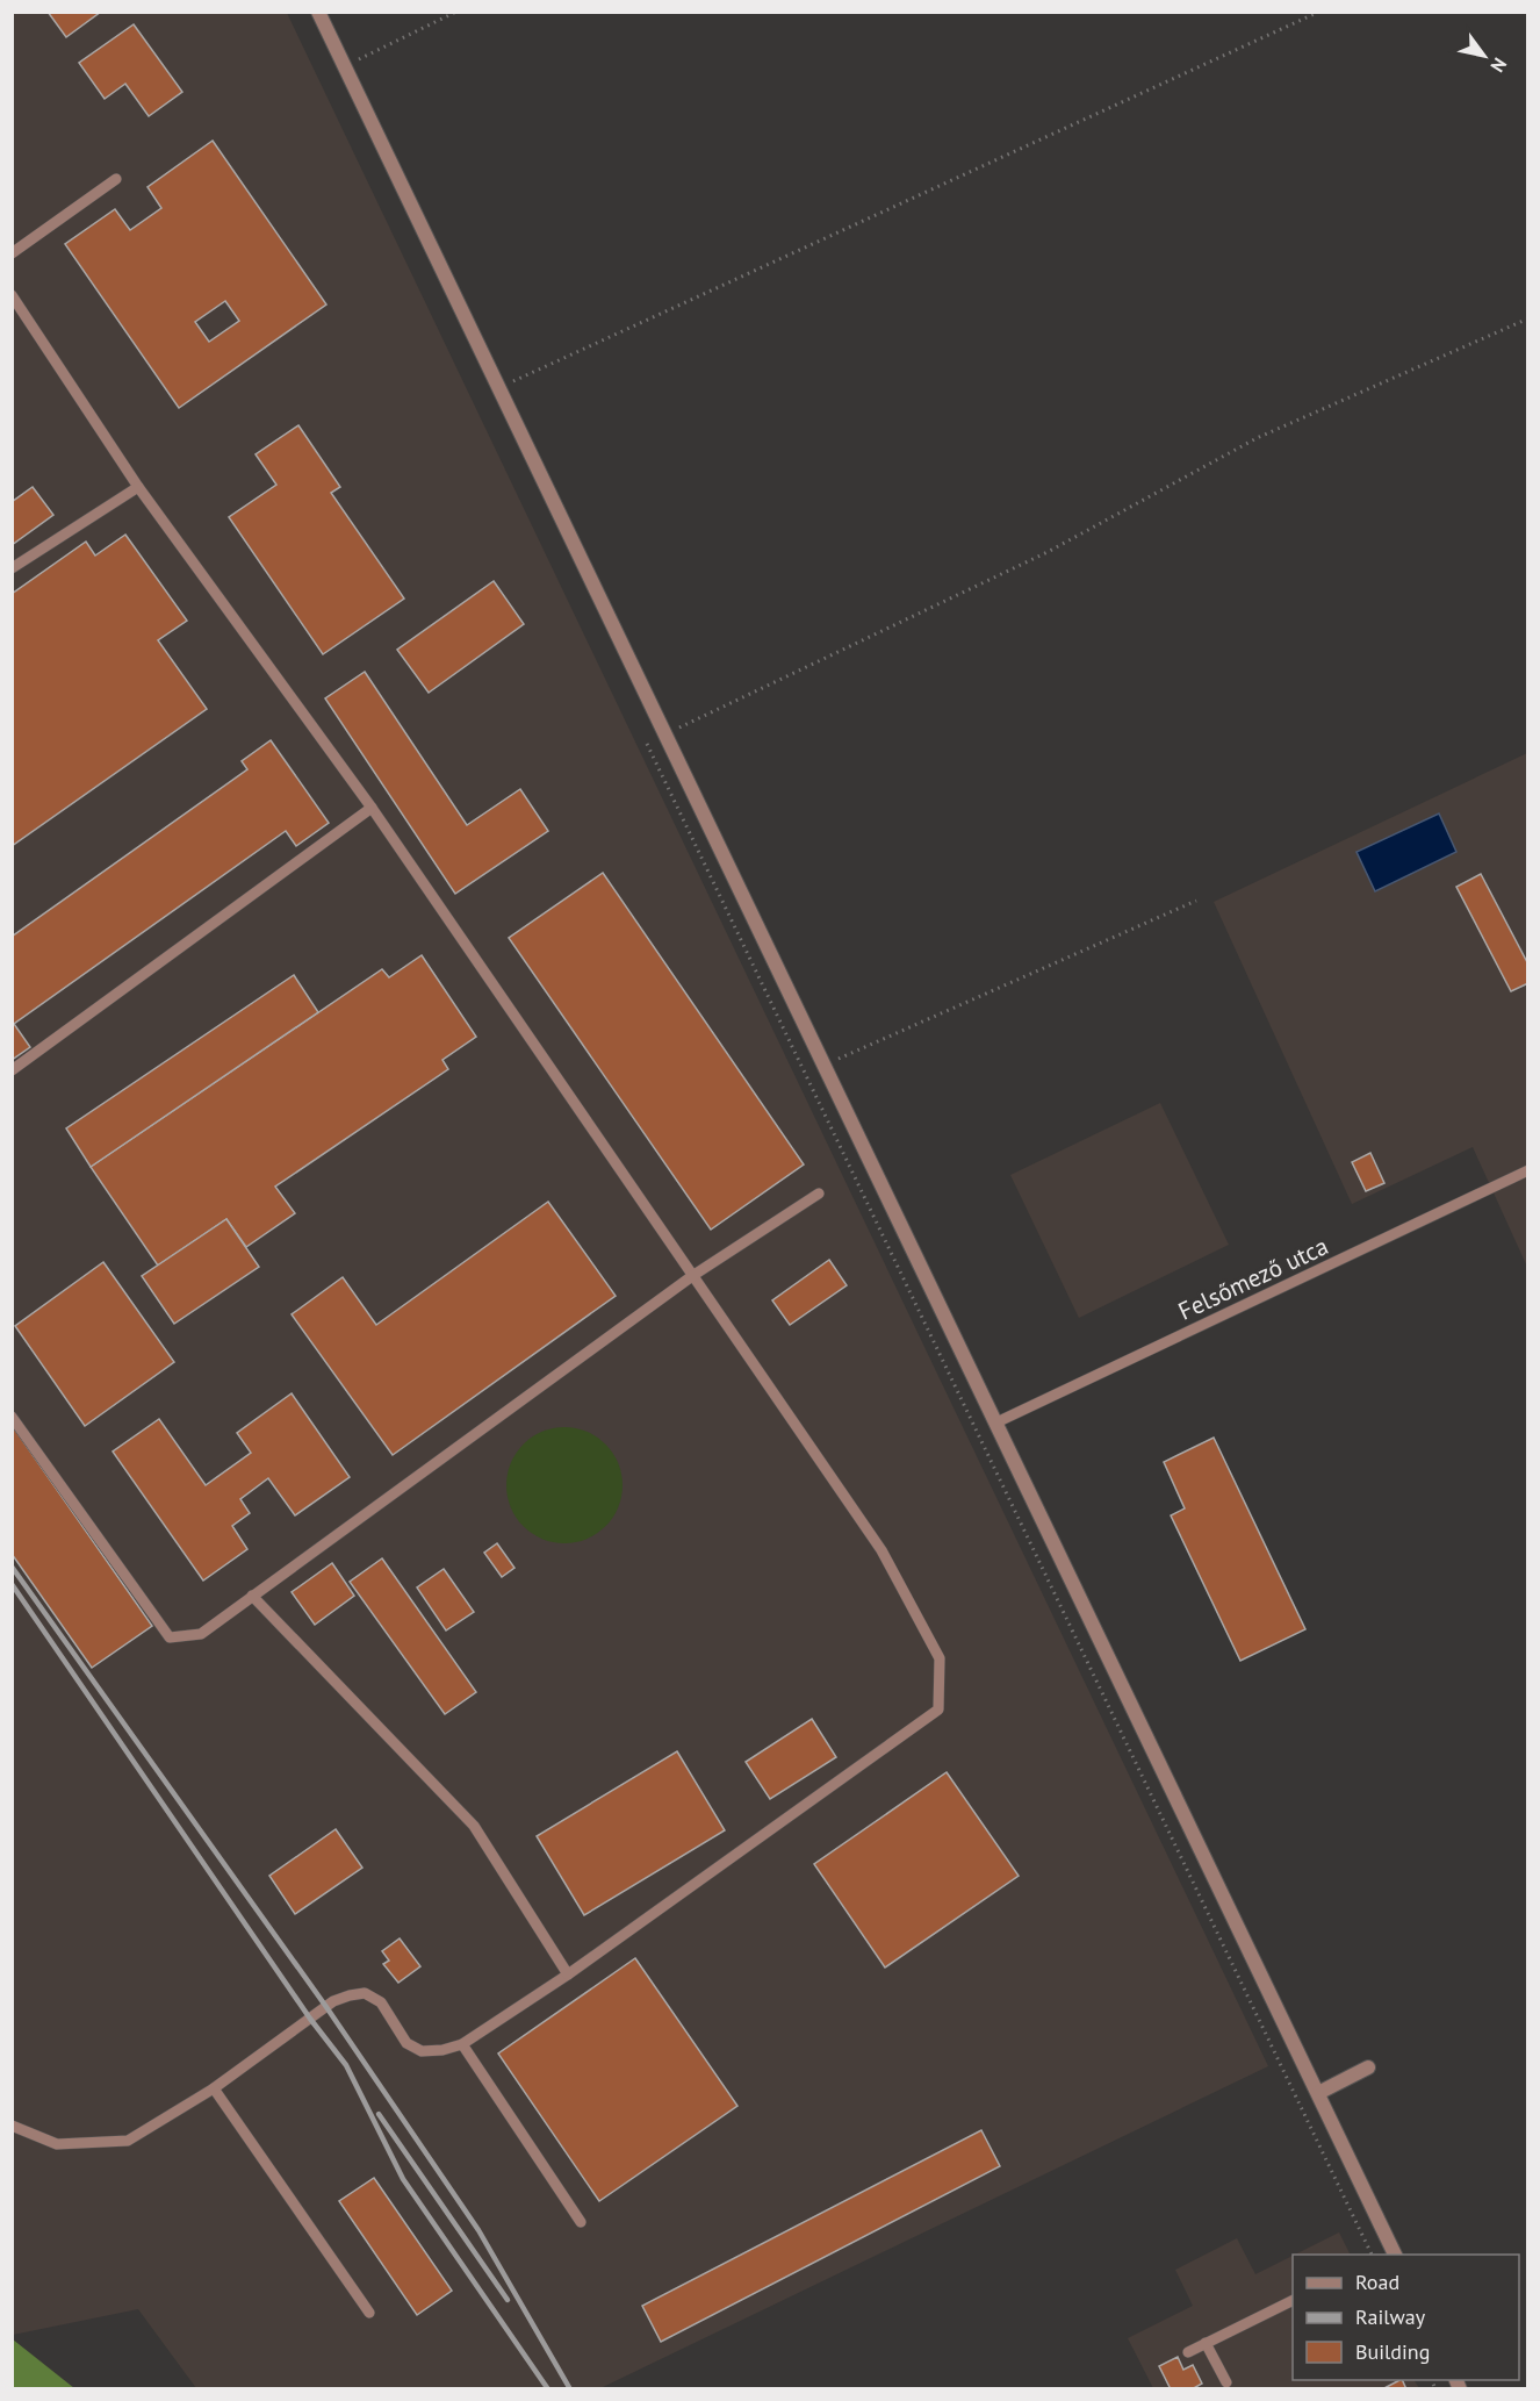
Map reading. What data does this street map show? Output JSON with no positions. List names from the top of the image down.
{
  "streets": {
    "lane": ["Felsőmező utca"]
  },
  "legend": ["Road", "Railway", "Building"],
  "north": "bottom right"
}
